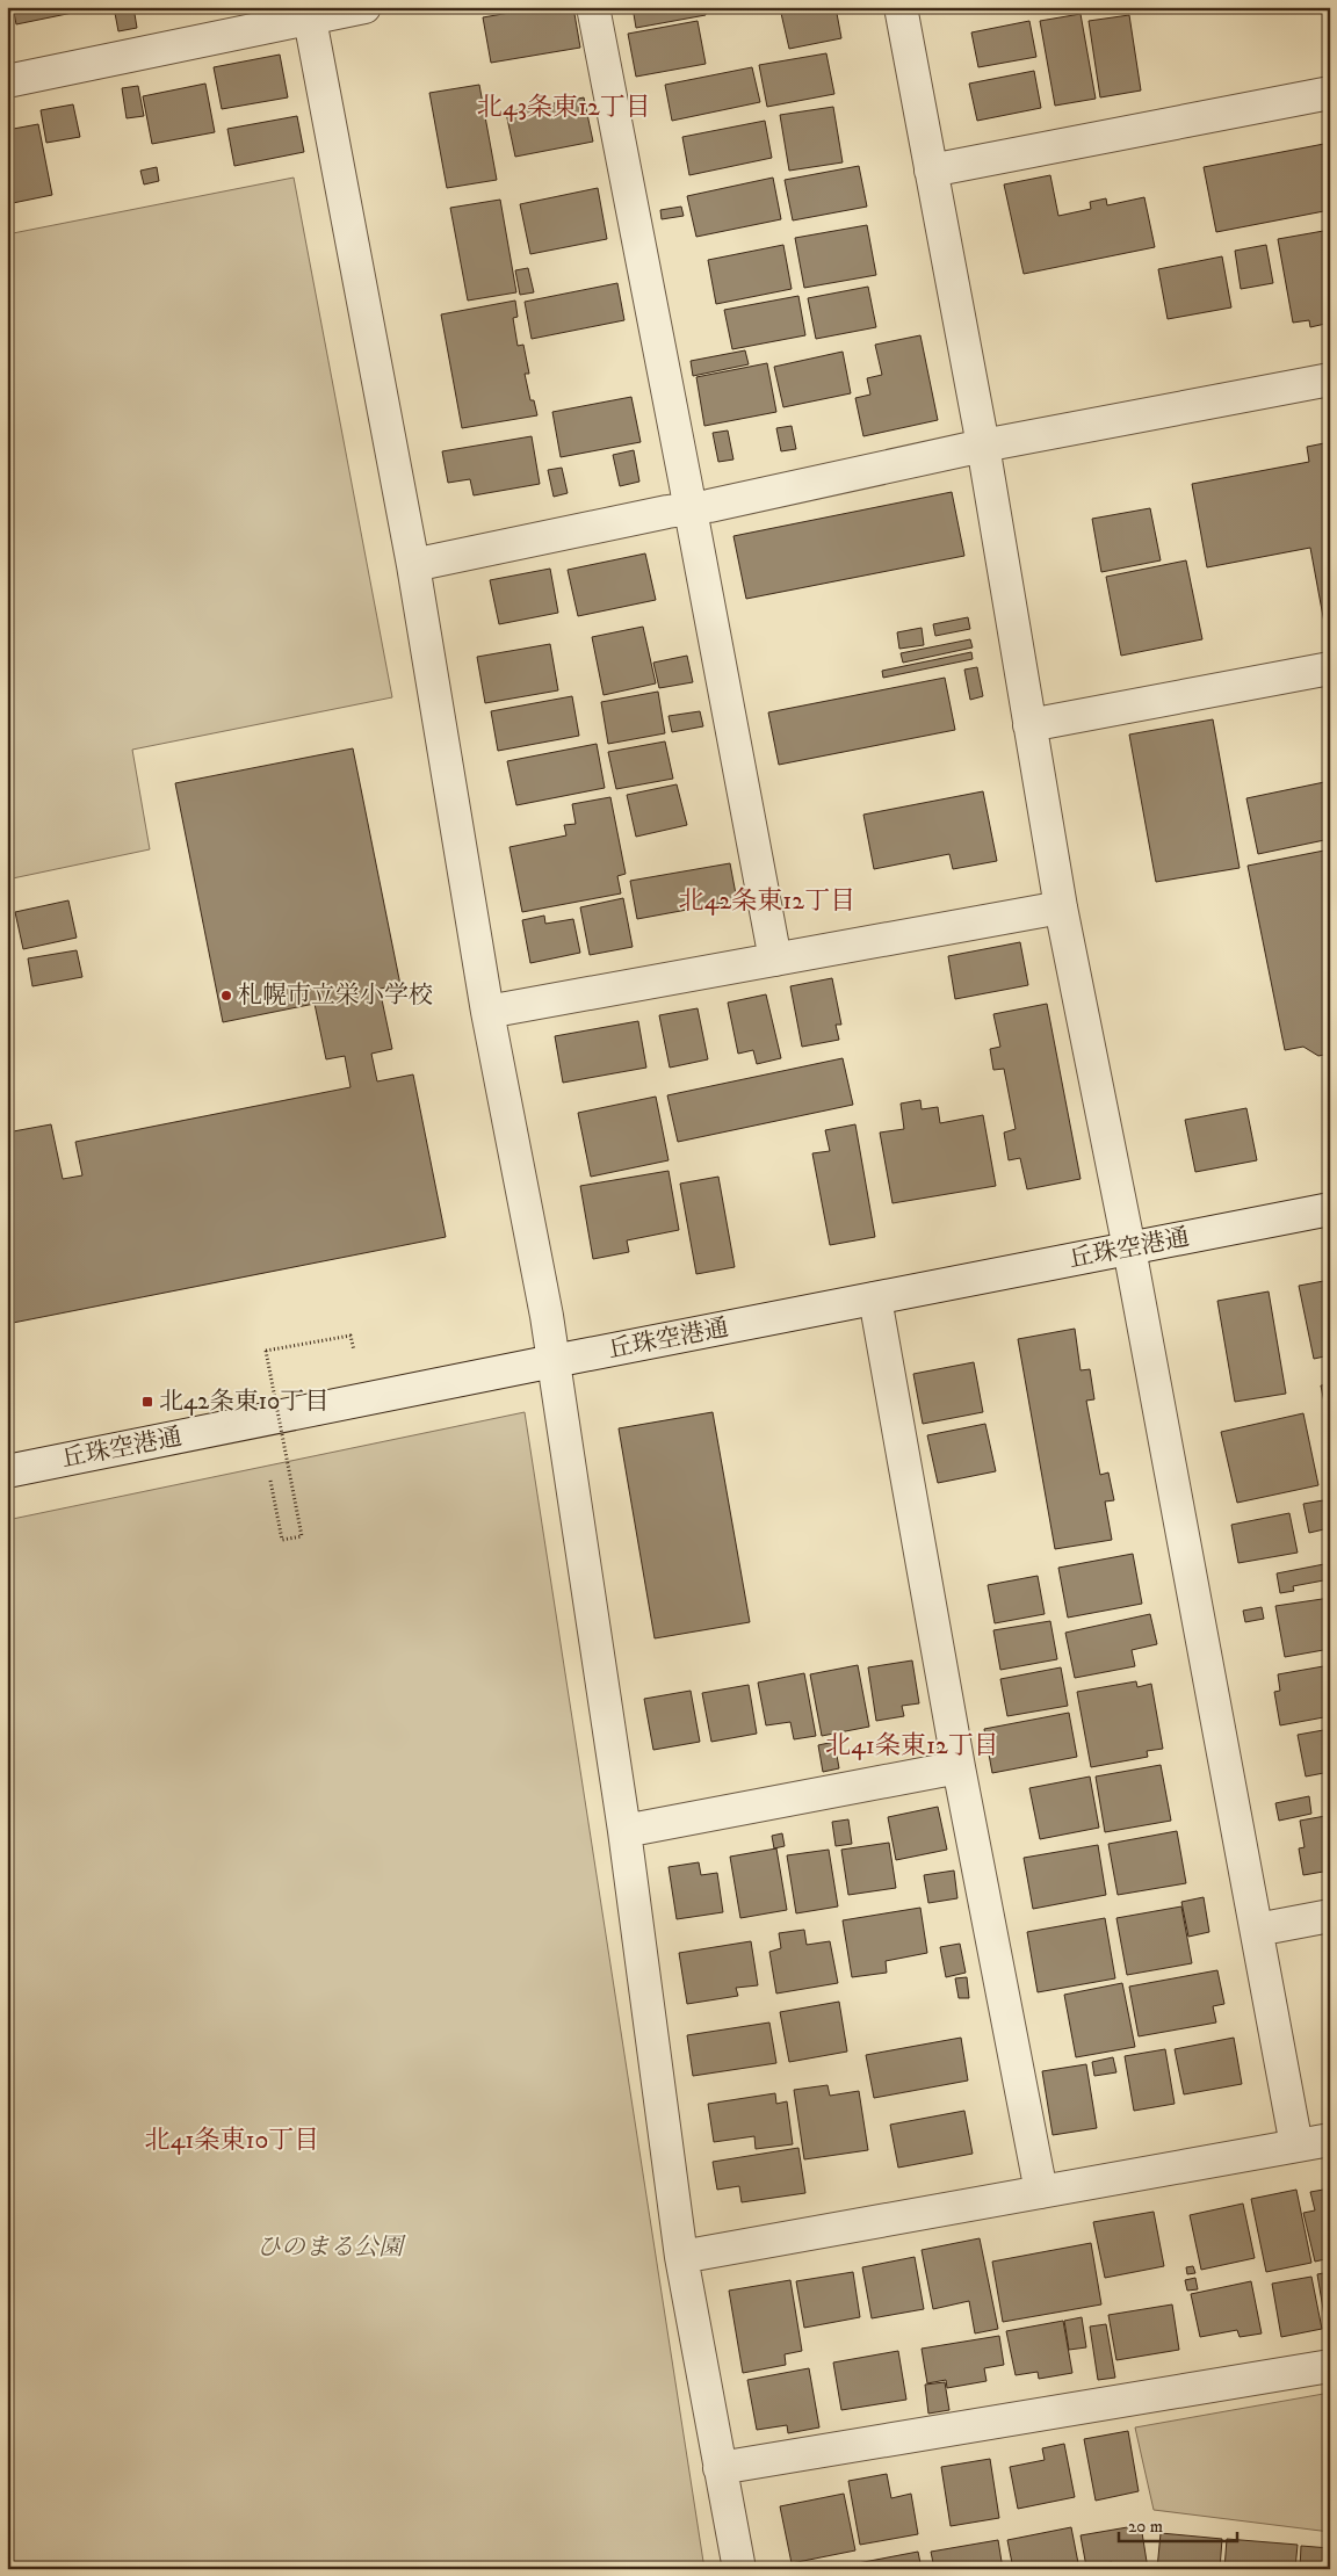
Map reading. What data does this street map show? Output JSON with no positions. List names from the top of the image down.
{
  "streets": {
    "street": ["丘珠空港通"]
  },
  "districts": [
    "北43条東12丁目",
    "北42条東12丁目",
    "北41条東12丁目",
    "北41条東10丁目"
  ],
  "parks": ["ひのまる公園"],
  "places": {
    "other": ["札幌市立栄小学校"],
    "transit": ["北42条東10丁目"]
  },
  "scale_bar": "20 m"
}
